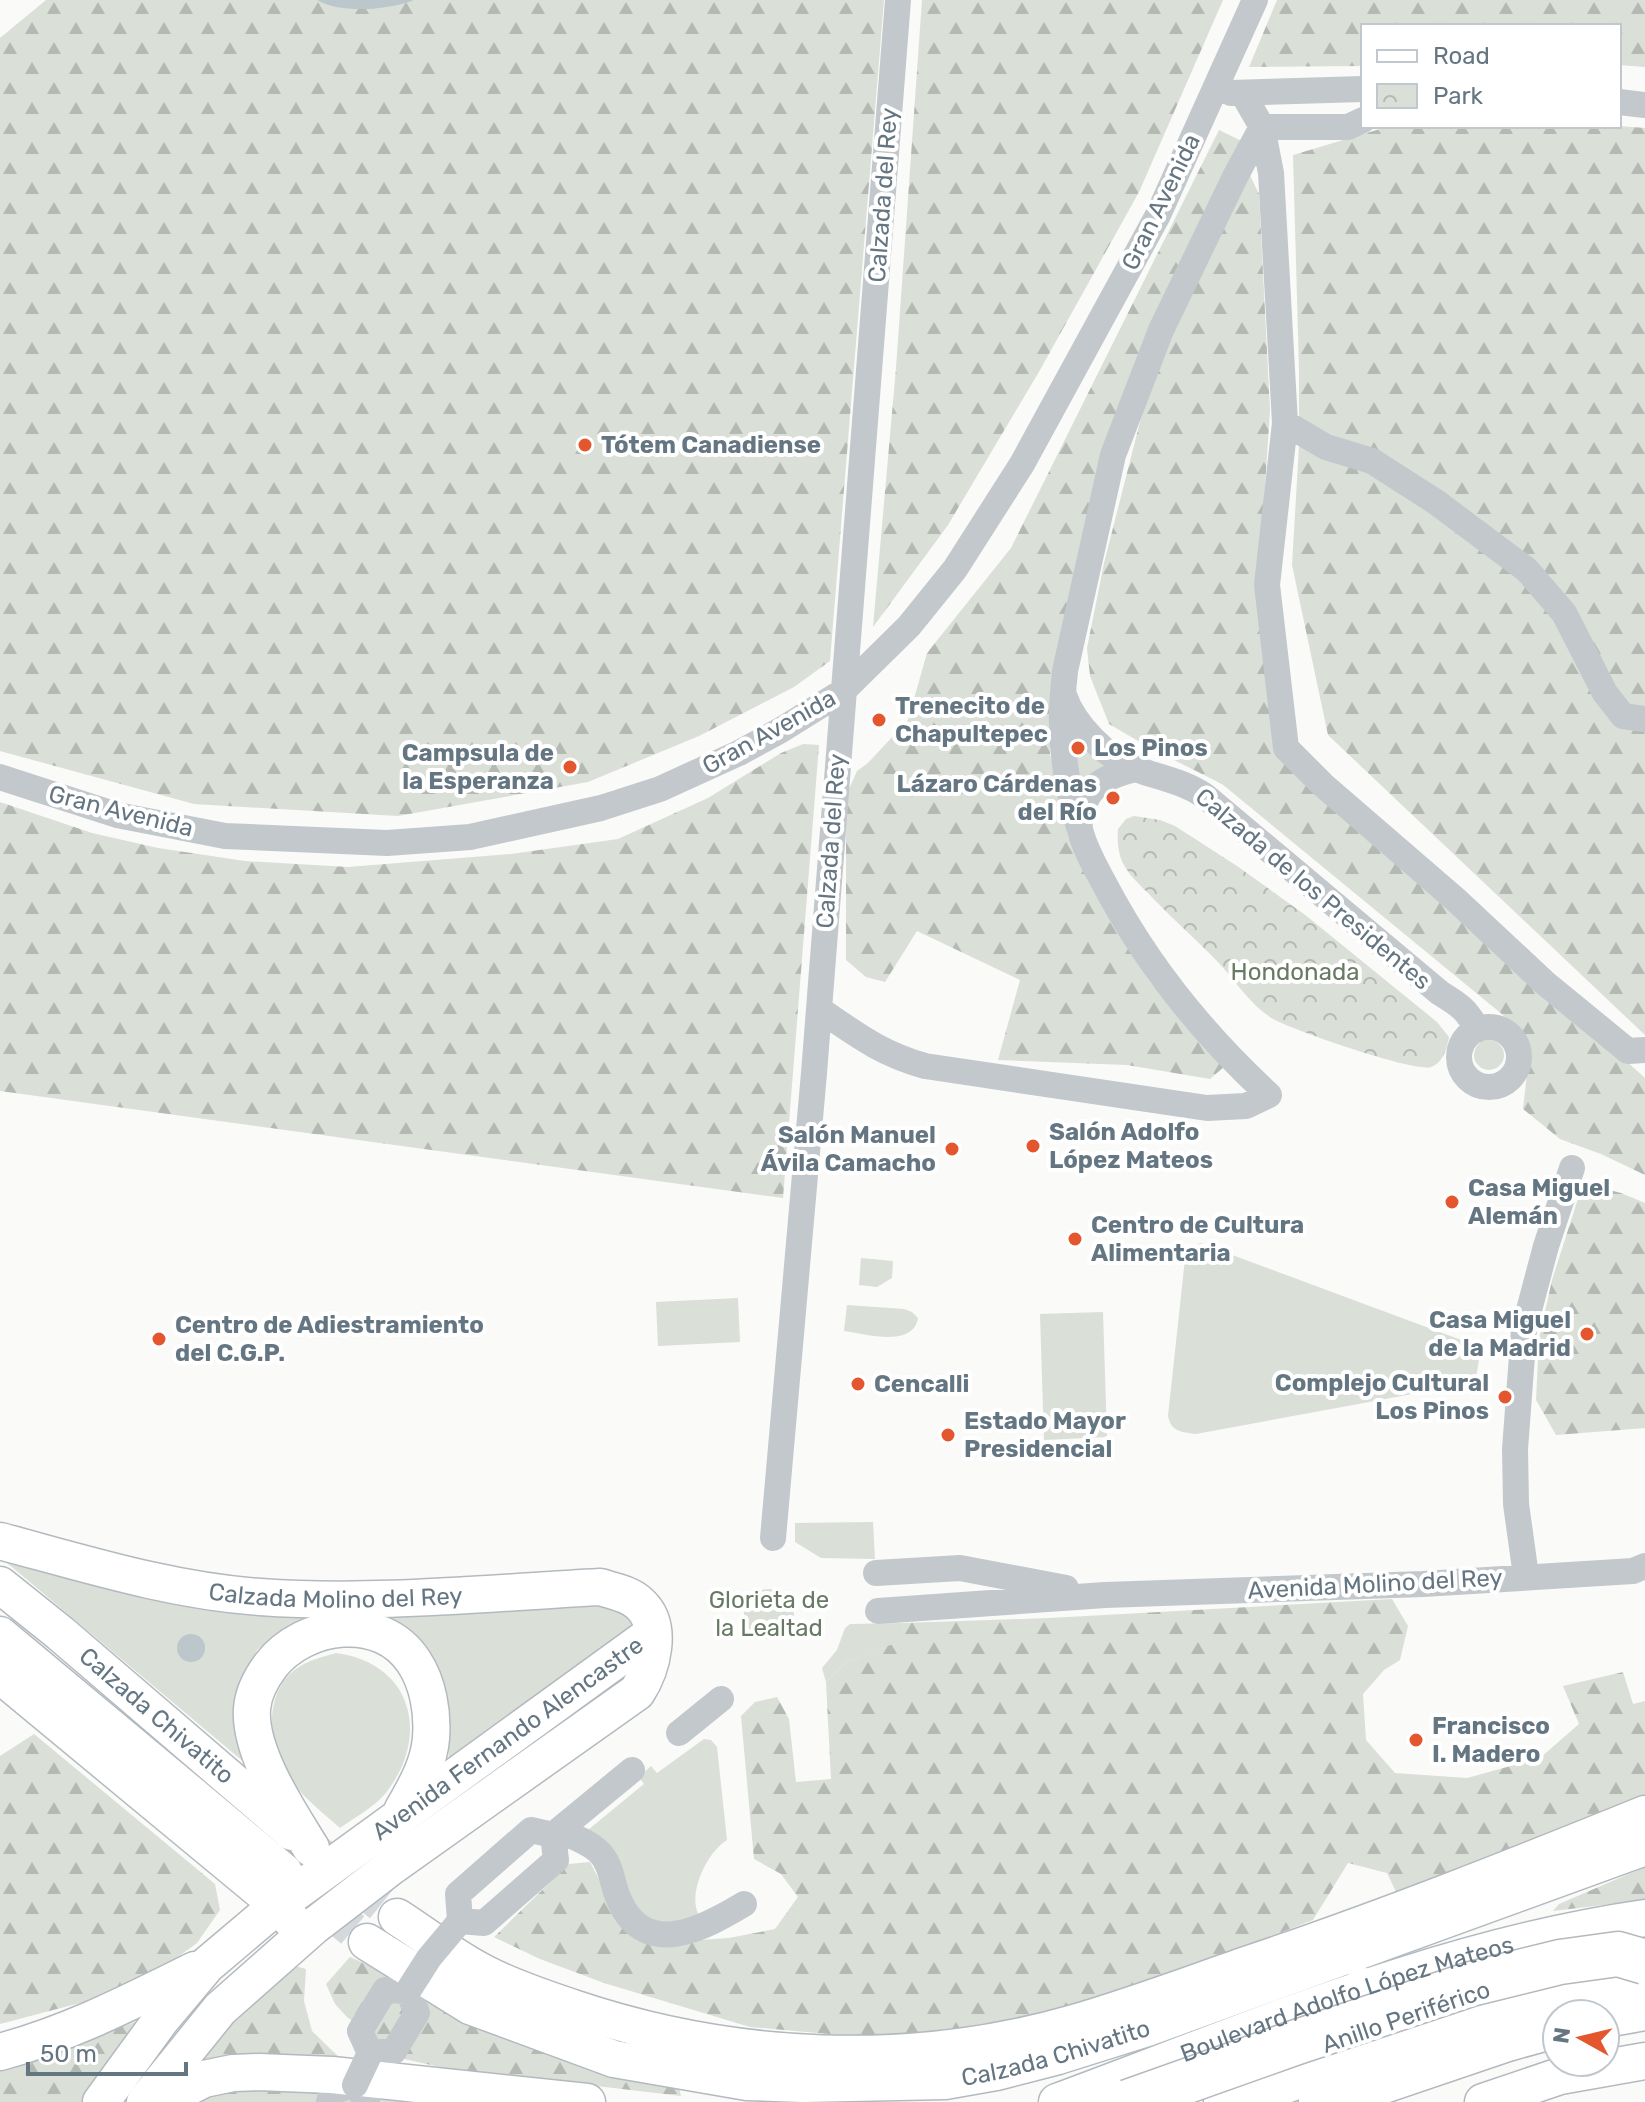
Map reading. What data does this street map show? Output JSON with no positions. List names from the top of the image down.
{
  "streets": {
    "highway": ["Anillo Periférico"],
    "main road": [
      "Calzada Molino del Rey",
      "Calzada Chivatito",
      "Avenida Fernando Alencastre",
      "Boulevard Adolfo López Mateos"
    ],
    "street": [
      "Calzada del Rey",
      "Gran Avenida",
      "Calzada de los Presidentes",
      "Avenida Molino del Rey"
    ]
  },
  "crossings": [
    ["Calzada del Rey", "Gran Avenida"],
    ["Calzada Molino del Rey", "Avenida Fernando Alencastre"],
    ["Calzada Chivatito", "Avenida Fernando Alencastre"]
  ],
  "parks": ["Hondonada", "Glorieta de la Lealtad"],
  "places": [
    "Tótem Canadiense",
    "Trenecito de Chapultepec",
    "Los Pinos",
    "Campsula de la Esperanza",
    "Lázaro Cárdenas del Río",
    "Salón Adolfo López Mateos",
    "Salón Manuel Ávila Camacho",
    "Casa Miguel Alemán",
    "Centro de Cultura Alimentaria",
    "Casa Miguel de la Madrid",
    "Centro de Adiestramiento del C.G.P.",
    "Cencalli",
    "Complejo Cultural Los Pinos",
    "Estado Mayor Presidencial",
    "Francisco I. Madero"
  ],
  "legend": ["Road", "Park"],
  "scale_bar": "50 m",
  "north": "left"
}
